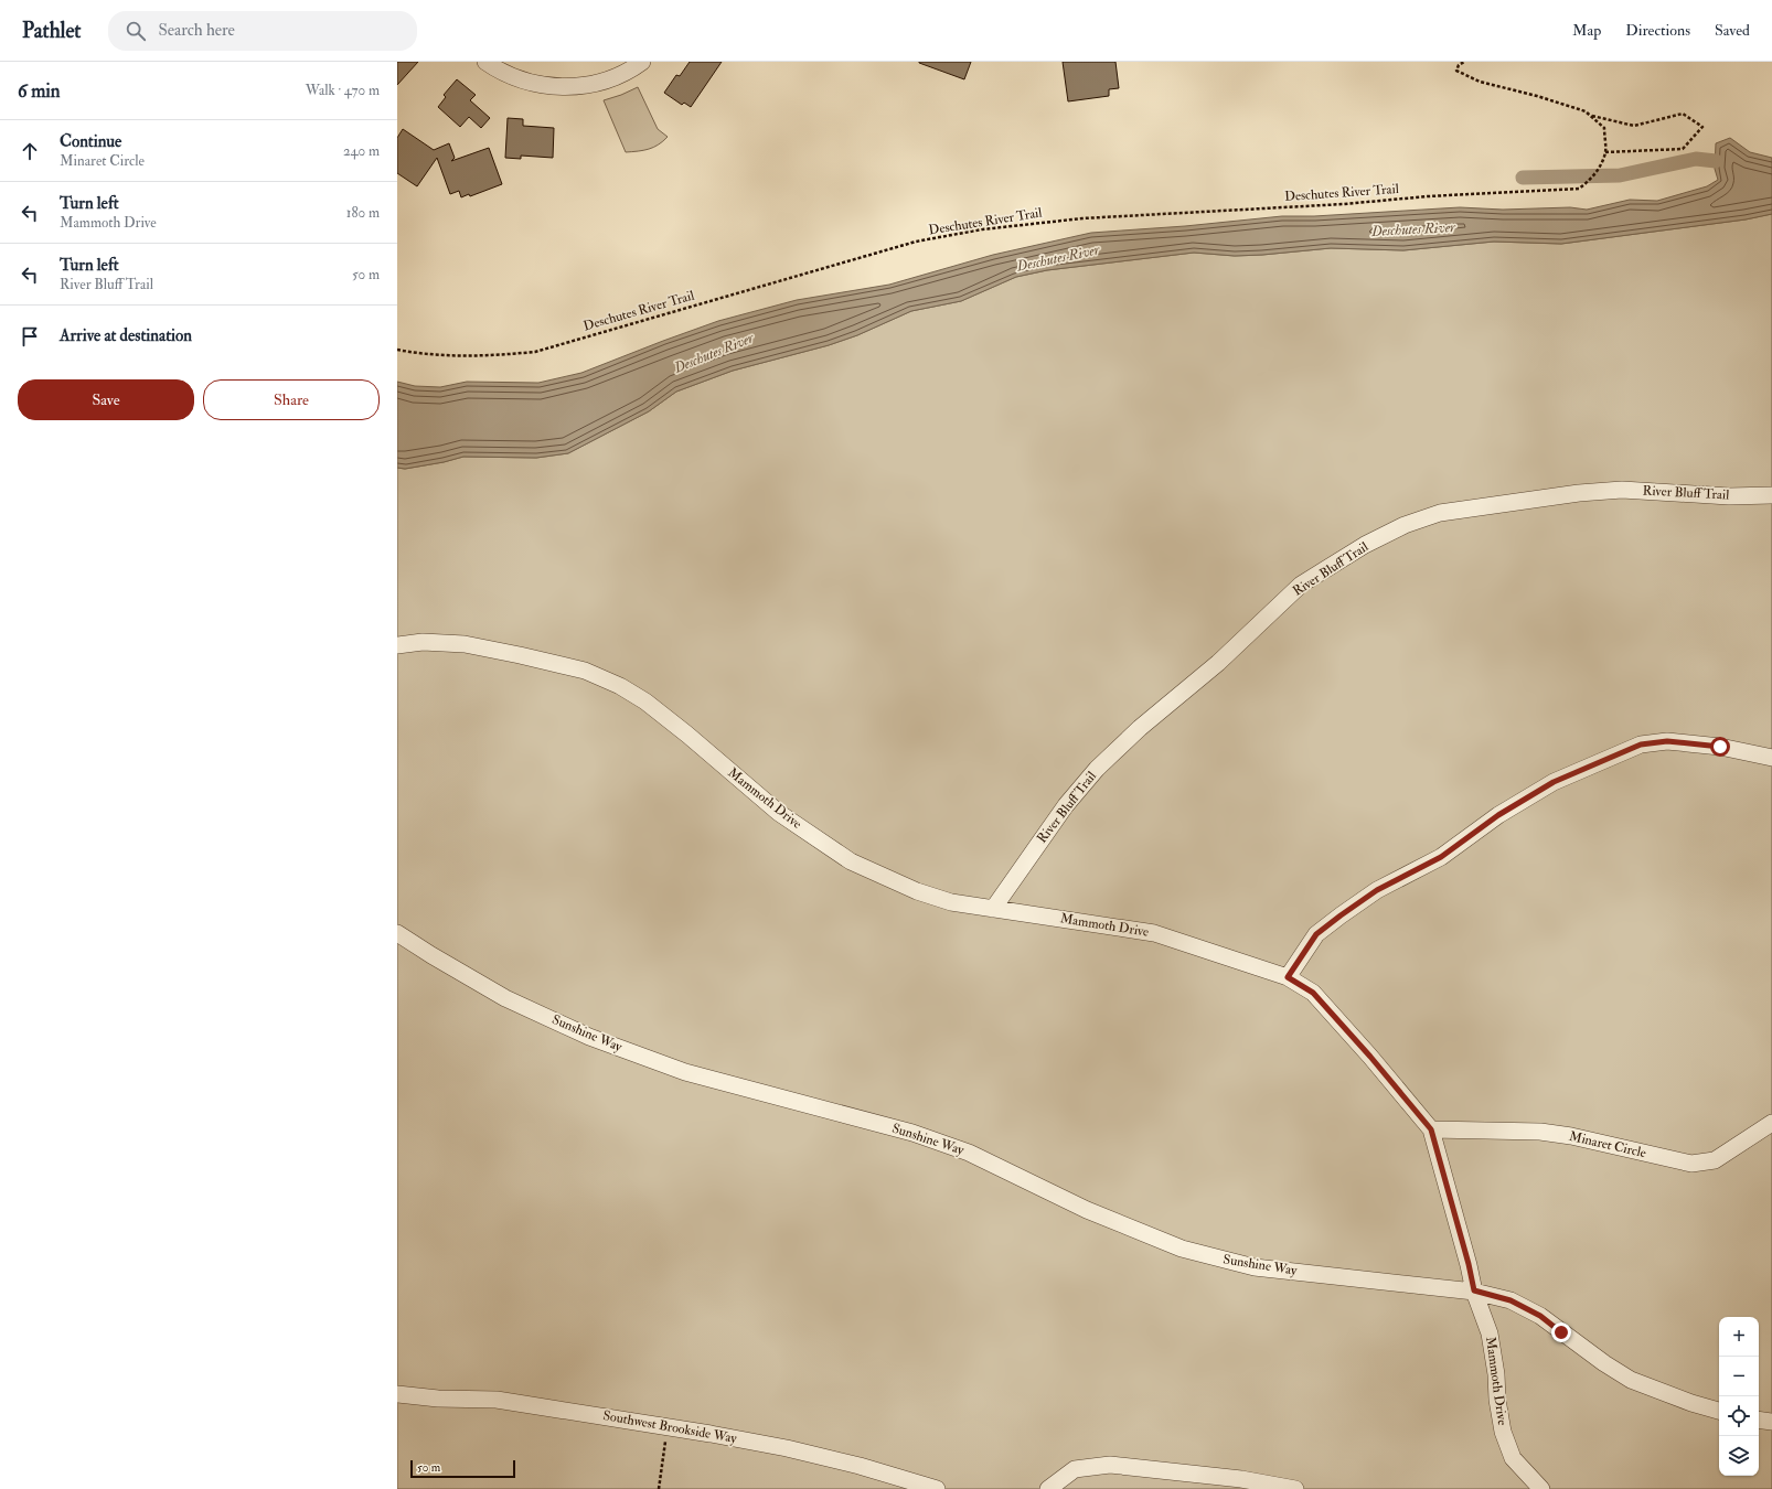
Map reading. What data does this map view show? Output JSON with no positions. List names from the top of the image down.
{
  "streets": {
    "street": [
      "River Bluff Trail",
      "Mammoth Drive",
      "Sunshine Way",
      "Minaret Circle",
      "Southwest Brookside Way"
    ],
    "path": ["Deschutes River Trail"]
  },
  "crossings": [
    ["River Bluff Trail", "Mammoth Drive"],
    ["Mammoth Drive", "Sunshine Way"],
    ["Mammoth Drive", "Minaret Circle"]
  ],
  "water": ["Deschutes River"],
  "scale_bar": "50 m",
  "page": {
    "header": "Pathlet",
    "search": "Search here",
    "nav": ["Map", "Directions", "Saved"],
    "heading": ["6 min", "Walk · 470 m"],
    "list": [
      ["Continue", "Minaret Circle", "240 m"],
      ["Turn left", "Mammoth Drive", "180 m"],
      ["Turn left", "River Bluff Trail", "50 m"],
      "Arrive at destination"
    ],
    "buttons": ["Save", "Share"],
    "map_buttons": ["+", "−"],
    "scale": "50 m"
  }
}
